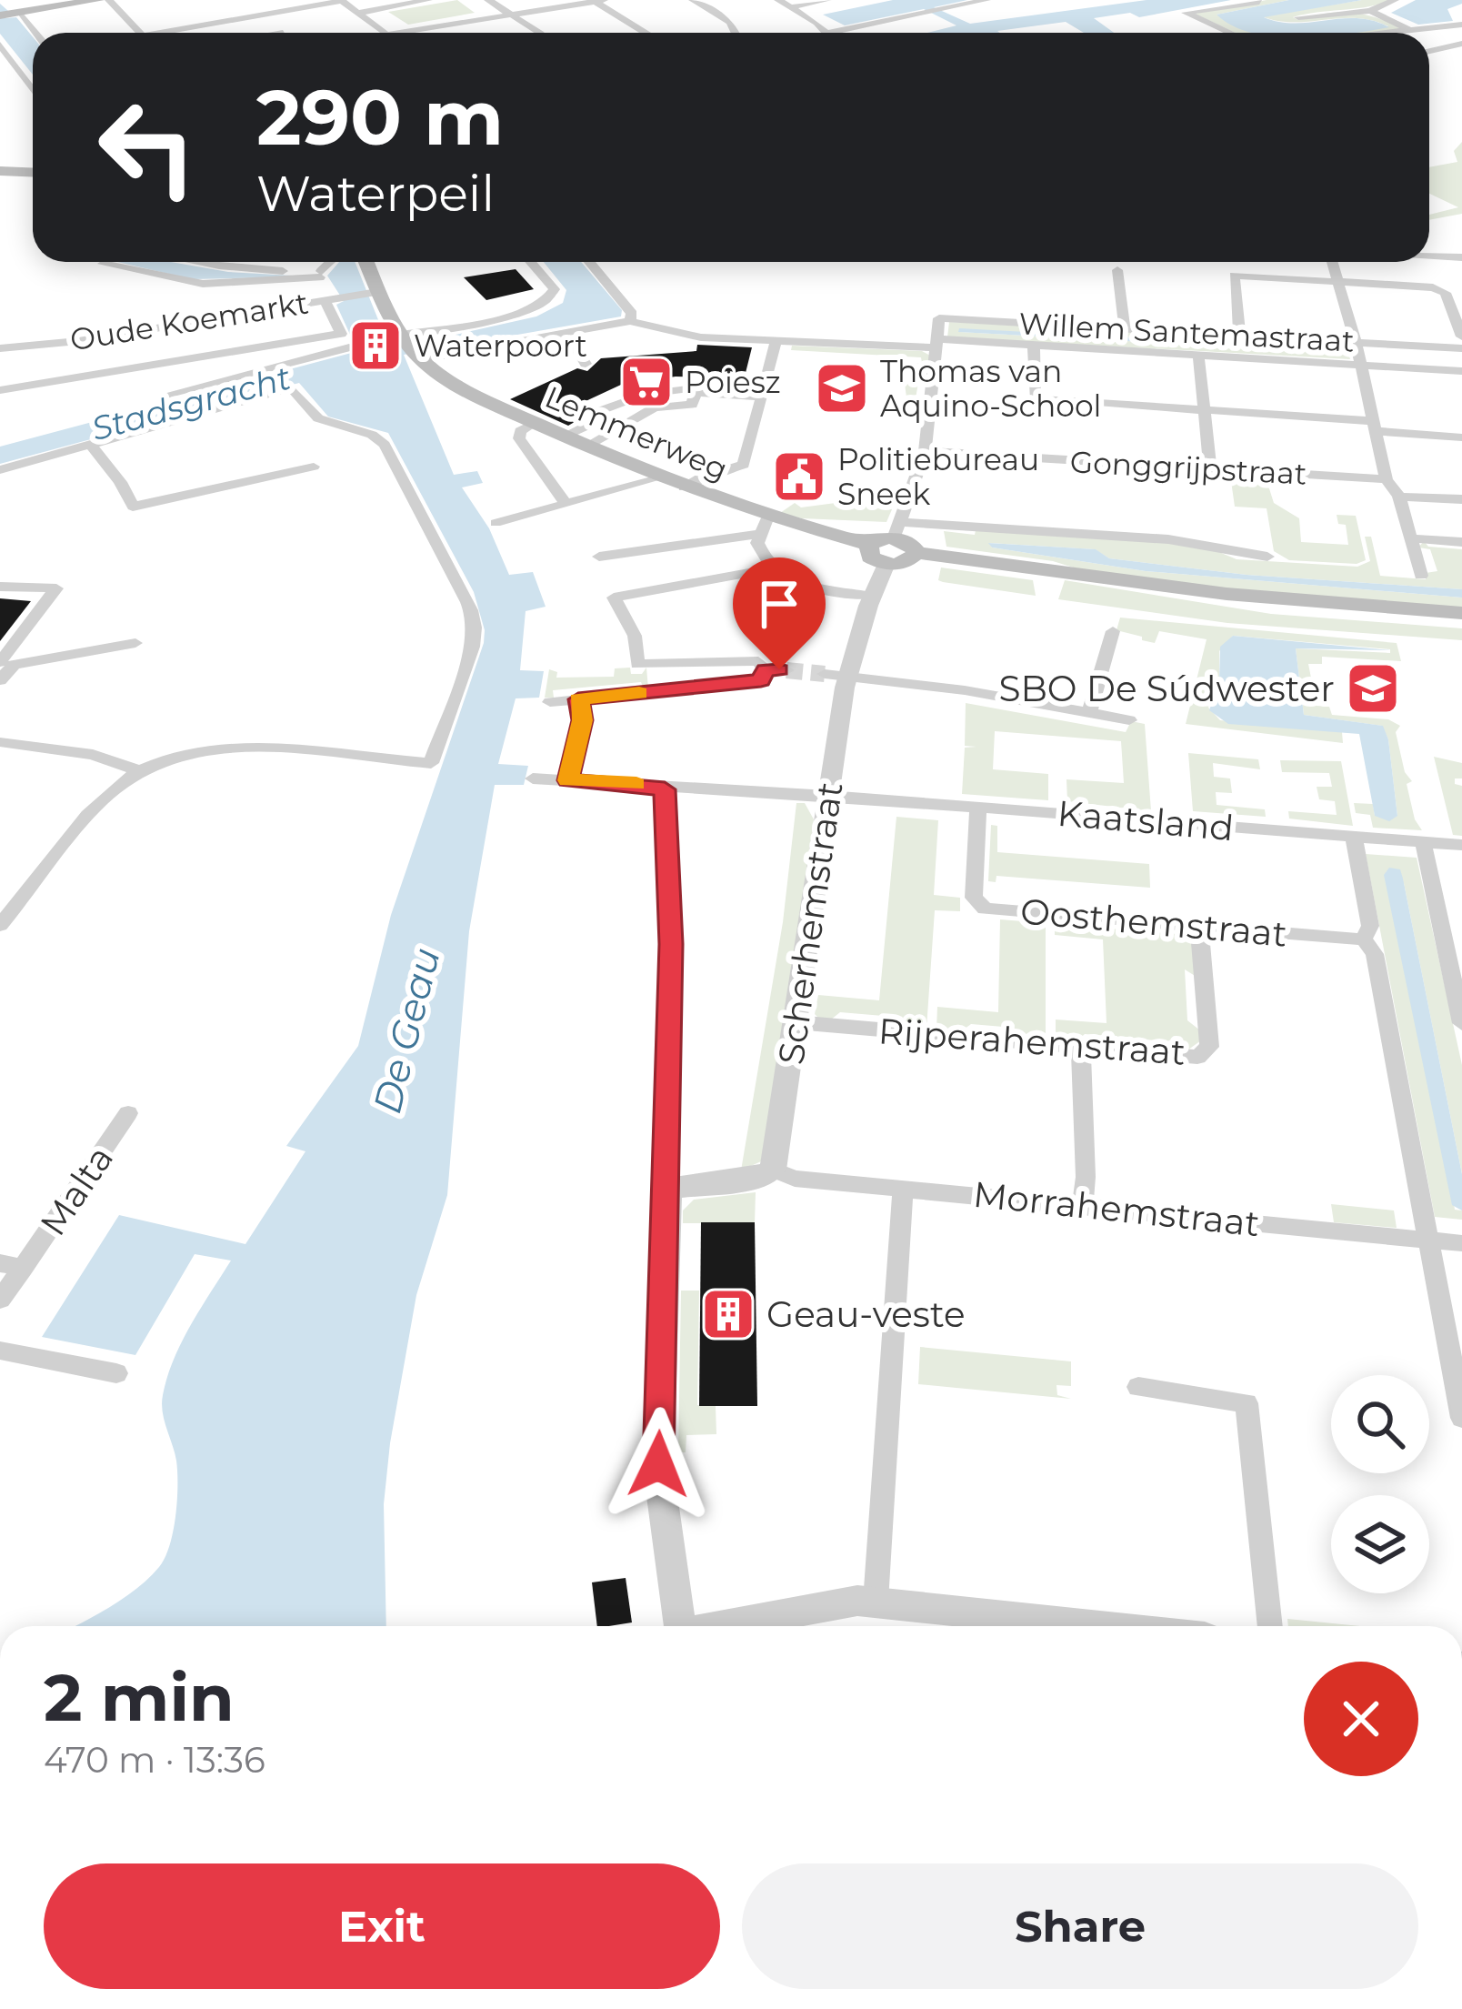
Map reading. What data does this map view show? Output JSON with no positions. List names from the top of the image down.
{
  "streets": {
    "main road": ["Lemmerweg"],
    "street": [
      "Oude Koemarkt",
      "Willem Santemastraat",
      "Gonggrijpstraat",
      "Kaatsland",
      "Oosthemstraat",
      "Scherhemstraat",
      "Rijperahemstraat",
      "Malta",
      "Morrahemstraat"
    ]
  },
  "crossings": [
    ["Kaatsland", "Oosthemstraat"],
    ["Kaatsland", "Scherhemstraat"],
    ["Oosthemstraat", "Rijperahemstraat"],
    ["Scherhemstraat", "Rijperahemstraat"],
    ["Scherhemstraat", "Morrahemstraat"]
  ],
  "water": ["Stadsgracht", "De Geau"],
  "places": {
    "building": ["Waterpoort", "Geau-veste"],
    "supermarket": ["Poiesz"],
    "school or university": ["Thomas van Aquino-School", "SBO De Súdwester"],
    "public building": ["Politiebureau Sneek"]
  },
  "page": {
    "turn": ["290 m", "Waterpeil"],
    "heading": ["2 min", "470 m · 13:36"],
    "buttons": ["Exit", "Share"]
  }
}
